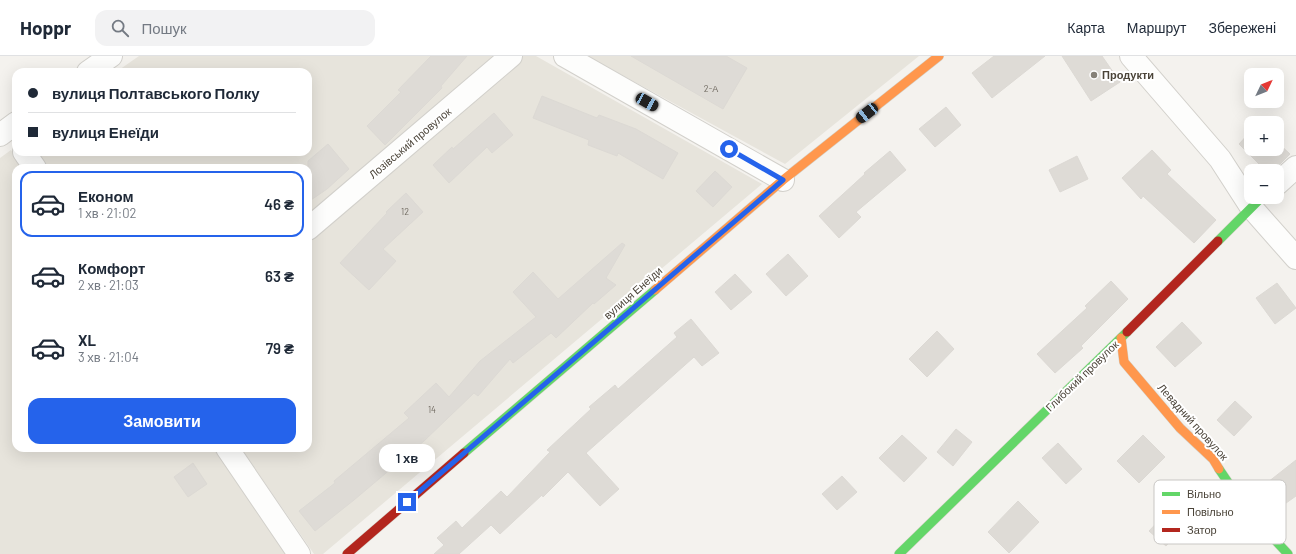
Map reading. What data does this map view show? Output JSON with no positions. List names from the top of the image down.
{
  "streets": {
    "street": [
      "Лозівський провулок",
      "вулиця Енеїди",
      "Глибокий провулок",
      "Левадний провулок"
    ]
  },
  "crossings": [
    ["Глибокий провулок", "Левадний провулок"]
  ],
  "places": ["Продукти"],
  "house_numbers": ["2-А", "12", "14"],
  "legend": ["Вільно", "Повільно", "Затор"],
  "north": "top right",
  "page": {
    "header": "Hoppr",
    "search": "Пошук",
    "nav": ["Карта", "Маршрут", "Збережені"],
    "map_buttons": ["+", "−"],
    "banner": ["вулиця Полтавського Полку", "вулиця Енеїди"],
    "list": [
      {
        "name": "Економ",
        "note": "1 хв · 21:02",
        "value": "46 ₴"
      },
      {
        "name": "Комфорт",
        "note": "2 хв · 21:03",
        "value": "63 ₴"
      },
      {
        "name": "XL",
        "note": "3 хв · 21:04",
        "value": "79 ₴"
      }
    ],
    "buttons": "Замовити",
    "bubble": "1 хв"
  }
}
